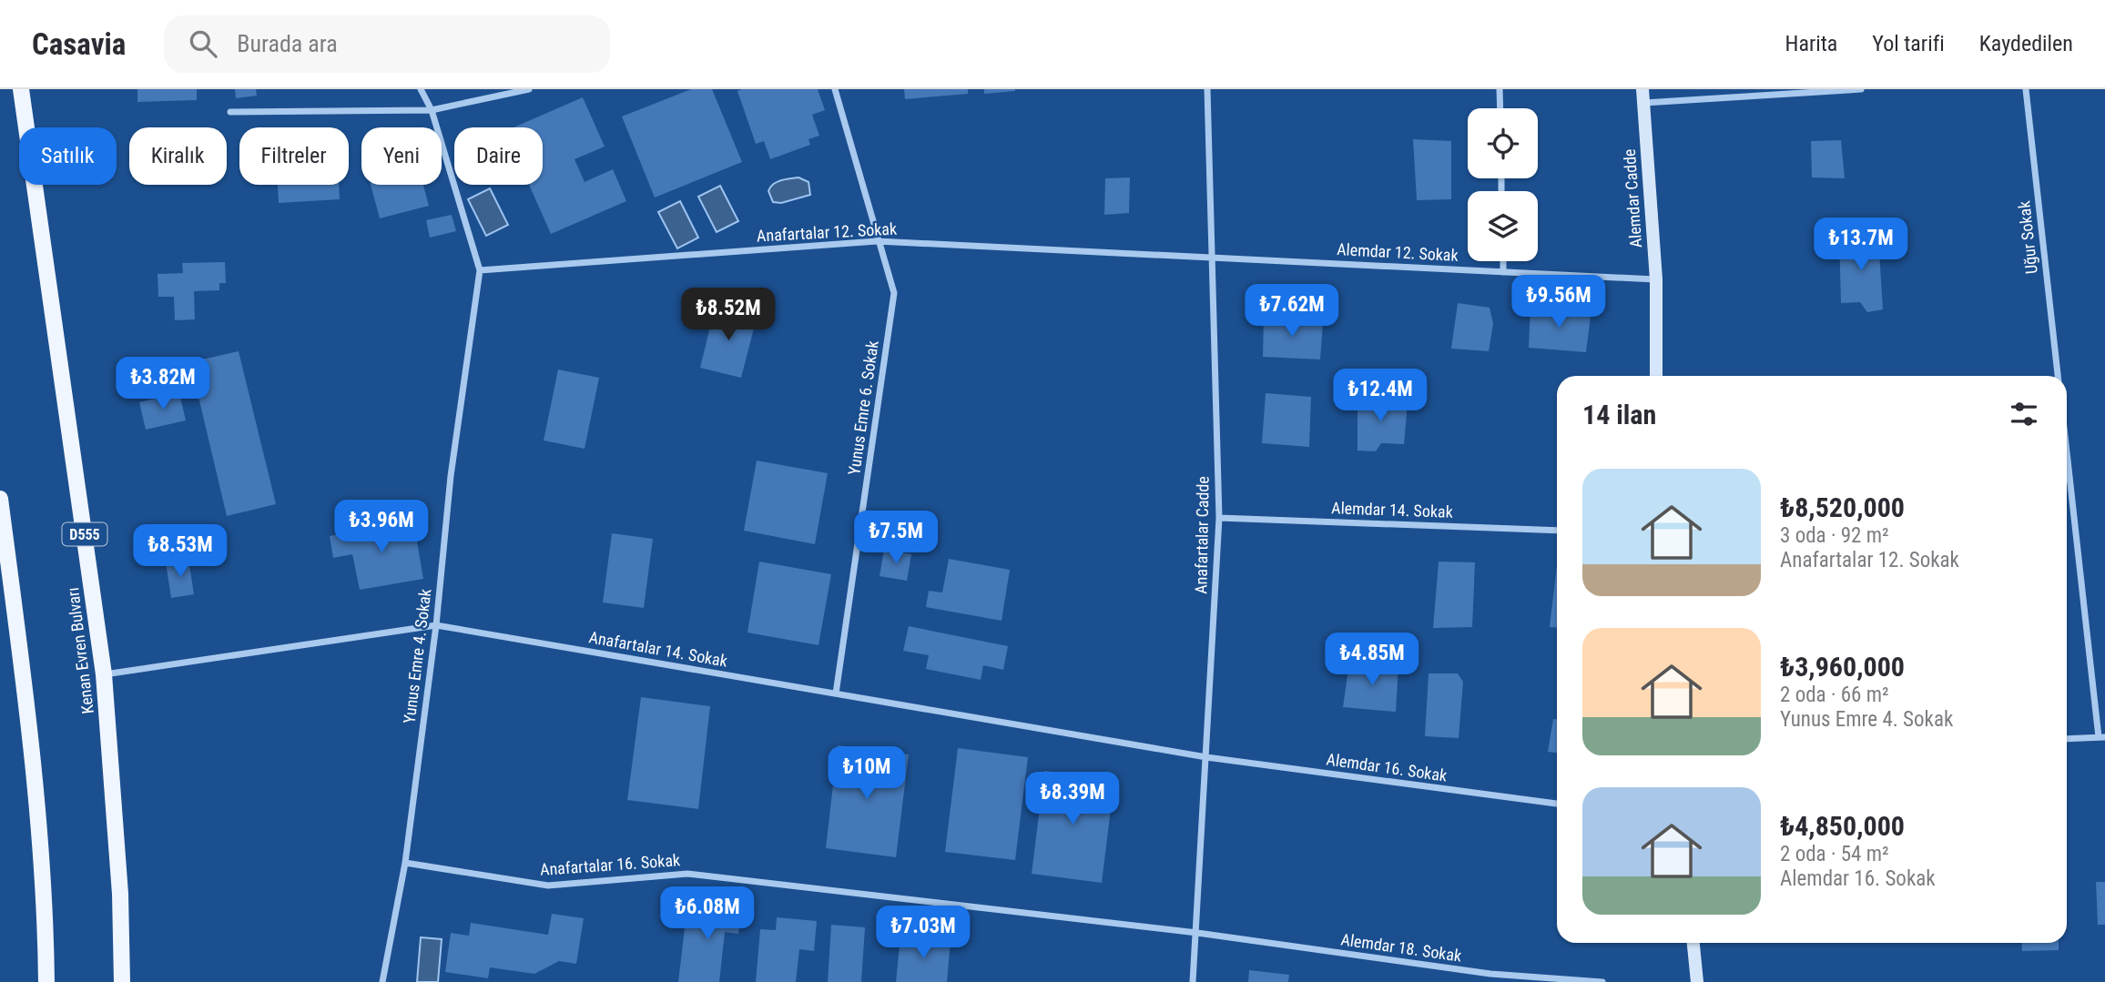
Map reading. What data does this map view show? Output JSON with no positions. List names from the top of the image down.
{
  "streets": {
    "main road": ["D555", "Kenan Evren Bulvarı"],
    "street": [
      "Alemdar Cadde",
      "Anafartalar 12. Sokak",
      "Uğur Sokak",
      "Alemdar 12. Sokak",
      "Yunus Emre 6. Sokak",
      "Alemdar 14. Sokak",
      "Anafartalar Cadde",
      "Anafartalar 14. Sokak",
      "Yunus Emre 4. Sokak",
      "Alemdar 16. Sokak",
      "Anafartalar 16. Sokak",
      "Alemdar 18. Sokak"
    ]
  },
  "crossings": [
    ["Alemdar Cadde", "Alemdar 12. Sokak"],
    ["Anafartalar 12. Sokak", "Alemdar 12. Sokak"],
    ["Anafartalar 12. Sokak", "Yunus Emre 6. Sokak"],
    ["Anafartalar 12. Sokak", "Anafartalar Cadde"],
    ["Anafartalar 12. Sokak", "Yunus Emre 4. Sokak"],
    ["Alemdar 12. Sokak", "Anafartalar Cadde"],
    ["Yunus Emre 6. Sokak", "Anafartalar 14. Sokak"],
    ["Alemdar 14. Sokak", "Anafartalar Cadde"],
    ["Anafartalar Cadde", "Anafartalar 14. Sokak"],
    ["Anafartalar Cadde", "Alemdar 16. Sokak"],
    ["Anafartalar Cadde", "Anafartalar 16. Sokak"],
    ["Anafartalar Cadde", "Alemdar 18. Sokak"],
    ["Anafartalar 14. Sokak", "Kenan Evren Bulvarı"],
    ["Anafartalar 14. Sokak", "Yunus Emre 4. Sokak"],
    ["Anafartalar 14. Sokak", "Alemdar 16. Sokak"],
    ["Yunus Emre 4. Sokak", "Anafartalar 16. Sokak"],
    ["Anafartalar 16. Sokak", "Alemdar 18. Sokak"]
  ],
  "page": {
    "header": "Casavia",
    "search": "Burada ara",
    "nav": ["Harita", "Yol tarifi", "Kaydedilen"],
    "chip": [
      "Satılık",
      "Kiralık",
      "Filtreler",
      "Yeni",
      "Daire"
    ],
    "price": [
      "₺13.7M",
      "₺9.56M",
      "₺7.62M",
      "₺8.52M",
      "₺3.82M",
      "₺12.4M",
      "₺3.96M",
      "₺7.5M",
      "₺8.53M",
      "₺4.85M",
      "₺10M",
      "₺8.39M",
      "₺6.08M",
      "₺7.03M"
    ],
    "heading": "14 ilan",
    "list": [
      {
        "name": "₺8,520,000",
        "note": "3 oda · 92 m² · Anafartalar 12. Sokak"
      },
      {
        "name": "₺3,960,000",
        "note": "2 oda · 66 m² · Yunus Emre 4. Sokak"
      },
      {
        "name": "₺4,850,000",
        "note": "2 oda · 54 m² · Alemdar 16. Sokak"
      }
    ]
  }
}
